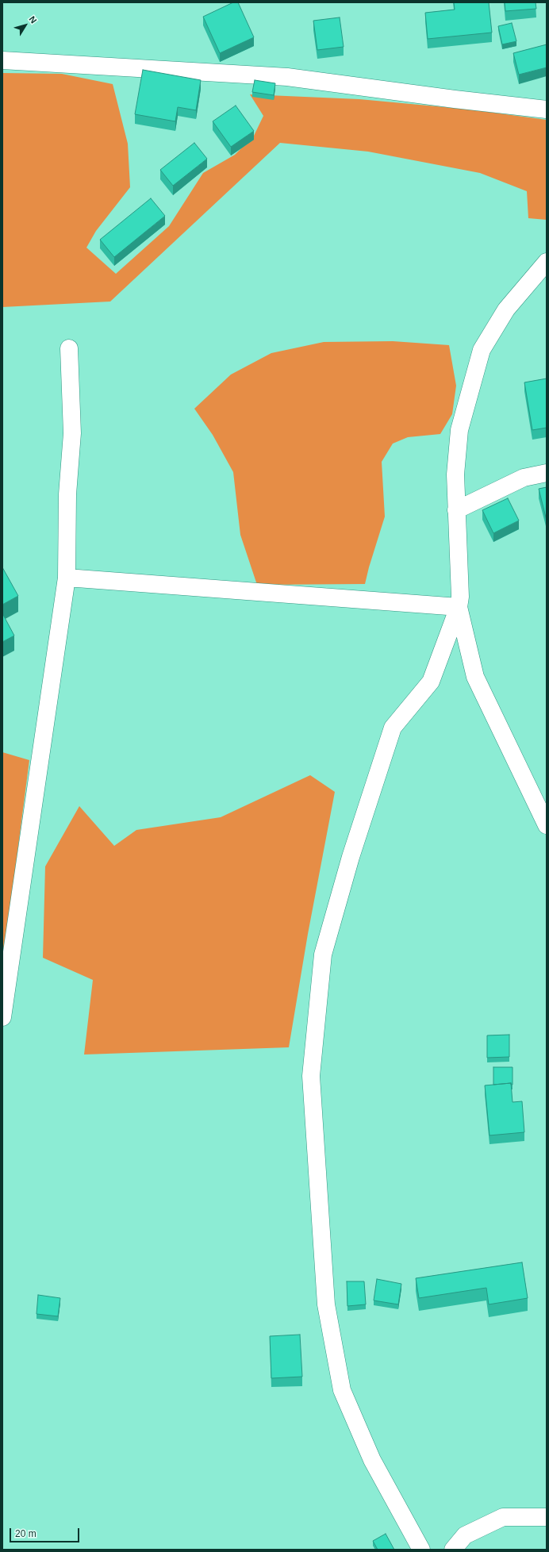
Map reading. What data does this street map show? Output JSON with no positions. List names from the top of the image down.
{
  "scale_bar": "20 m",
  "north": "top right"
}
